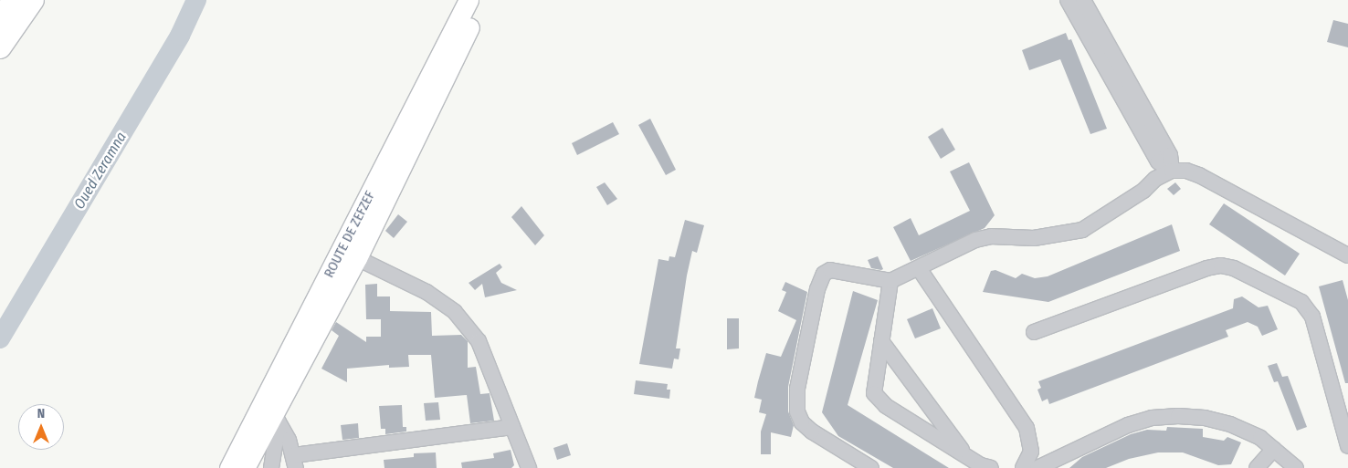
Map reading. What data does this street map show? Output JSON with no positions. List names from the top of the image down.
{
  "streets": {
    "main road": ["ROUTE DE ZEFZEF"]
  },
  "water": ["Oued Zeramna"],
  "north": "top"
}
